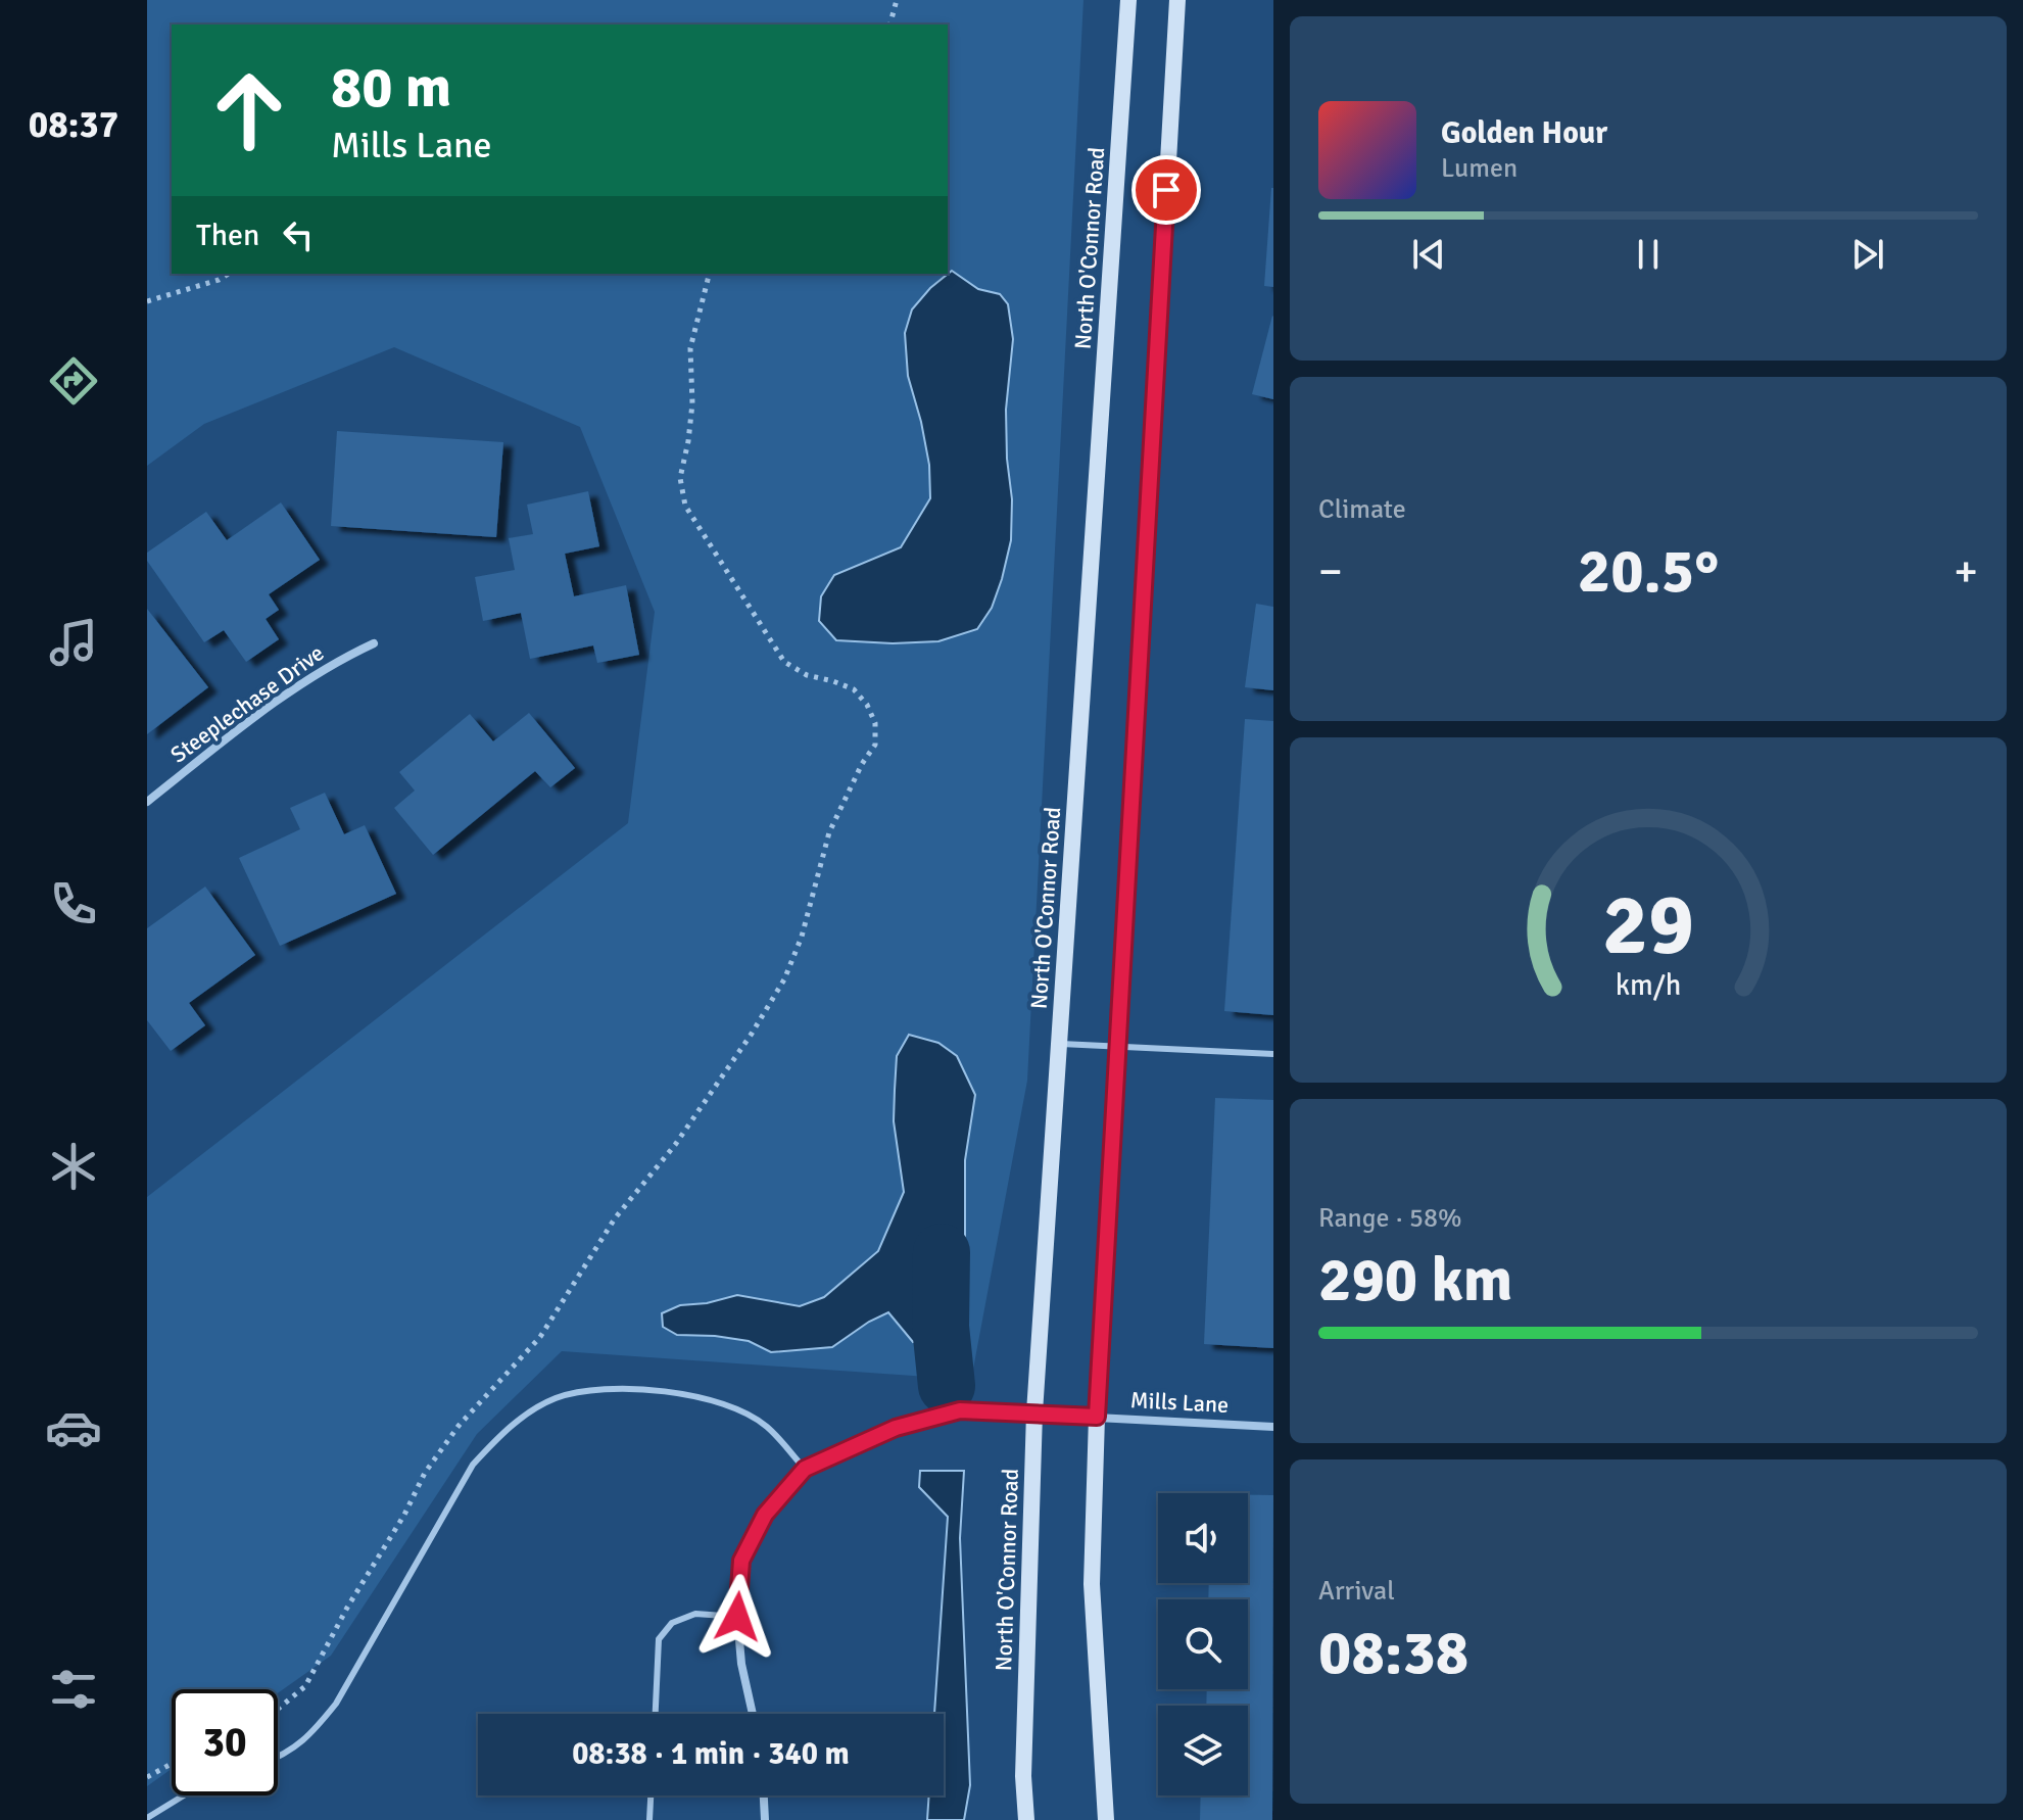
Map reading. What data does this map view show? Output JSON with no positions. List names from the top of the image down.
{
  "streets": {
    "main road": ["North O'Connor Road"],
    "street": ["Steeplechase Drive", "Mills Lane"]
  },
  "crossings": [
    ["North O'Connor Road", "Mills Lane"]
  ],
  "page": {
    "tabs": "08:37",
    "turn": ["80 m", "Mills Lane"],
    "song": ["Golden Hour", "Lumen"],
    "then": "Then",
    "tile": [
      "Climate",
      ["Range · 58%", "290 km"],
      ["Arrival", "08:38"]
    ],
    "heat": ["−", "20.5°", "+"],
    "limit": "30",
    "trip": "08:38 · 1 min · 340 m",
    "gauge": ["29", "km/h"]
  }
}
